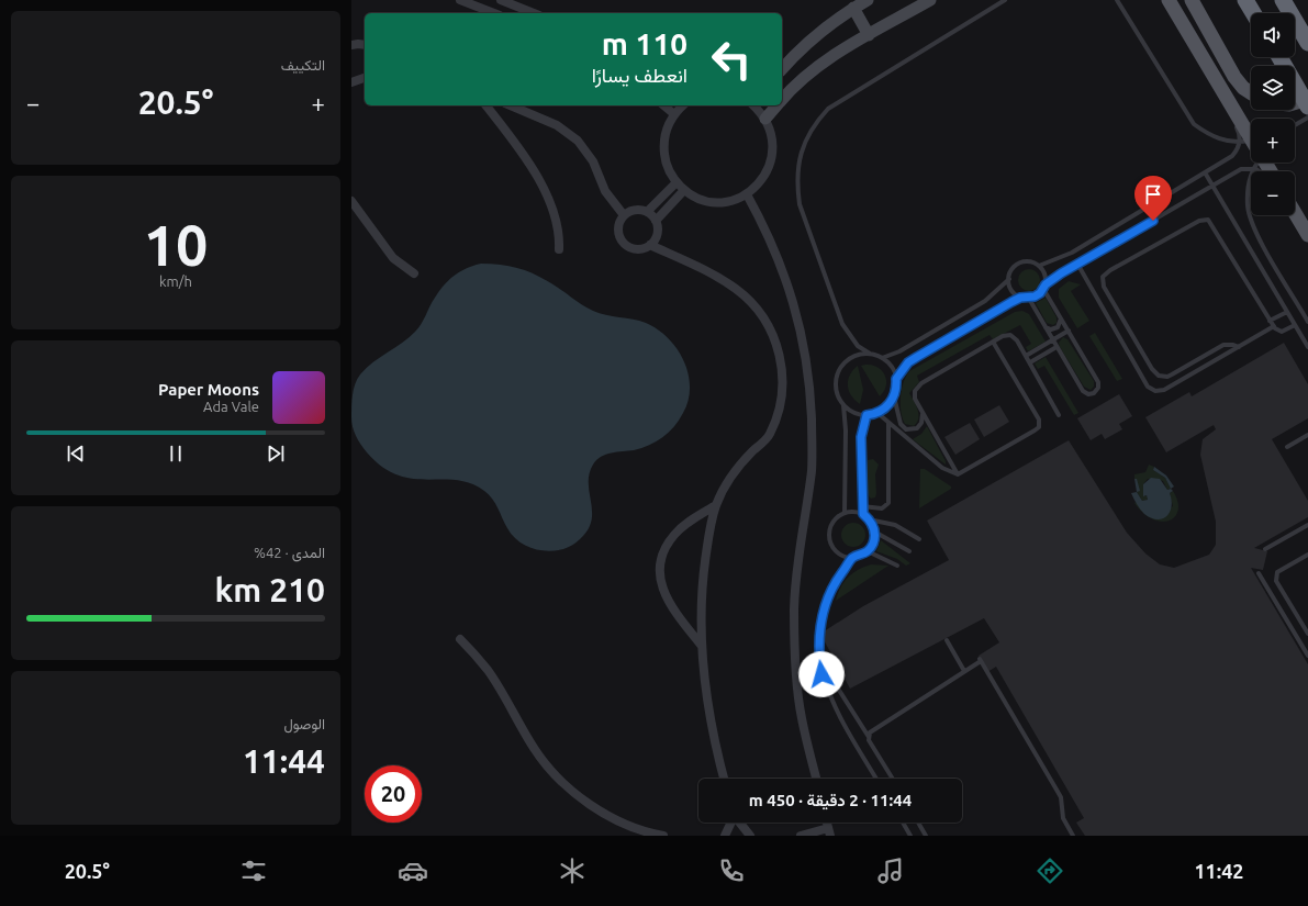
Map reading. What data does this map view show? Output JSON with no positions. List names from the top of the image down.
{
  "page": {
    "tile": [
      "التكييف",
      ["10", "km/h"],
      ["المدى · 42%", "210 km"],
      ["الوصول", "11:44"]
    ],
    "map_buttons": ["+", "−"],
    "turn": ["110 m", "انعطف يسارًا"],
    "heat": ["−", "20.5°", "+"],
    "song": ["Paper Moons", "Ada Vale"],
    "limit": "20",
    "trip": "11:44 · 2 دقيقة · 450 m",
    "tabs": ["11:42", "20.5°"]
  }
}
